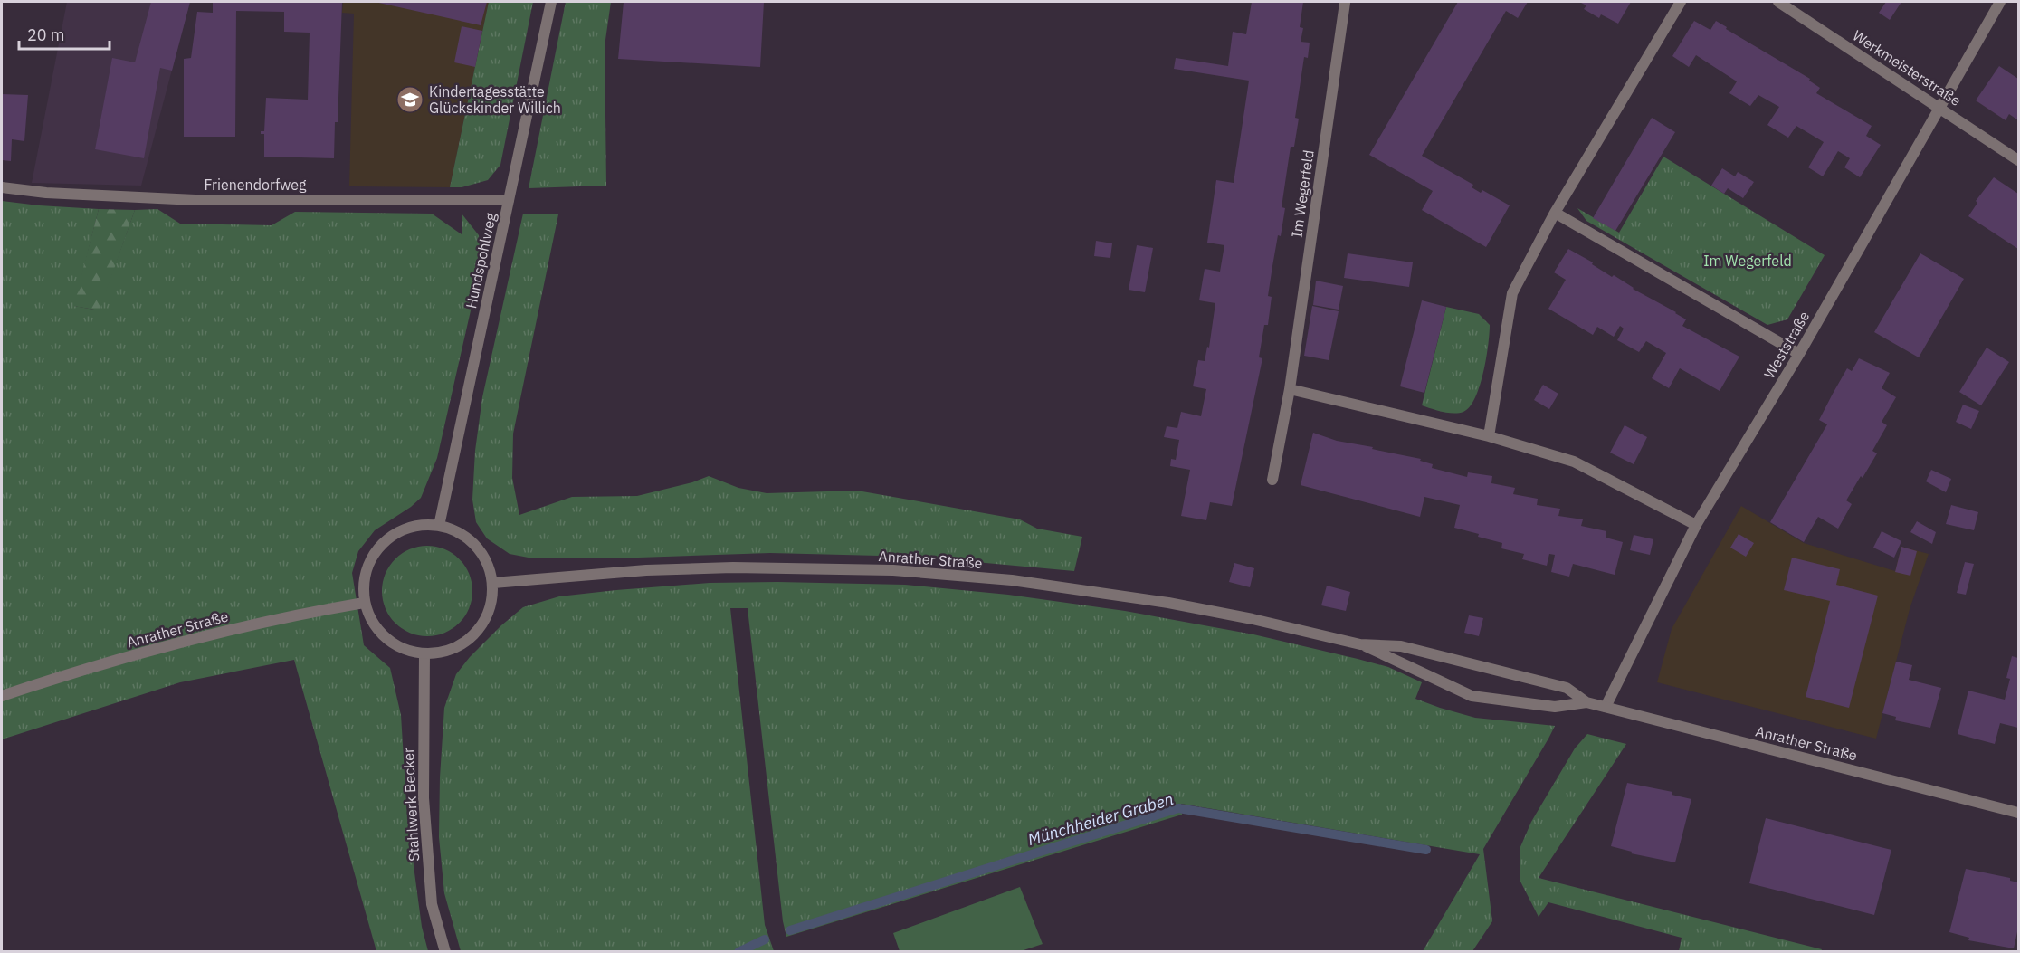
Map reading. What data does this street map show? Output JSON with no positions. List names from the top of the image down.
{
  "streets": {
    "street": [
      "Werkmeisterstraße",
      "Frienendorfweg",
      "Im Wegerfeld",
      "Hundspohlweg",
      "Weststraße",
      "Anrather Straße",
      "Stahlwerk Becker"
    ]
  },
  "crossings": [
    ["Werkmeisterstraße", "Weststraße"],
    ["Frienendorfweg", "Hundspohlweg"],
    ["Hundspohlweg", "Anrather Straße"],
    ["Hundspohlweg", "Stahlwerk Becker"],
    ["Weststraße", "Anrather Straße"],
    ["Anrather Straße", "Stahlwerk Becker"]
  ],
  "water": ["Münchheider Graben"],
  "parks": ["Im Wegerfeld"],
  "places": {
    "school or university": ["Kindertagesstätte Glückskinder Willich"]
  },
  "scale_bar": "20 m"
}
